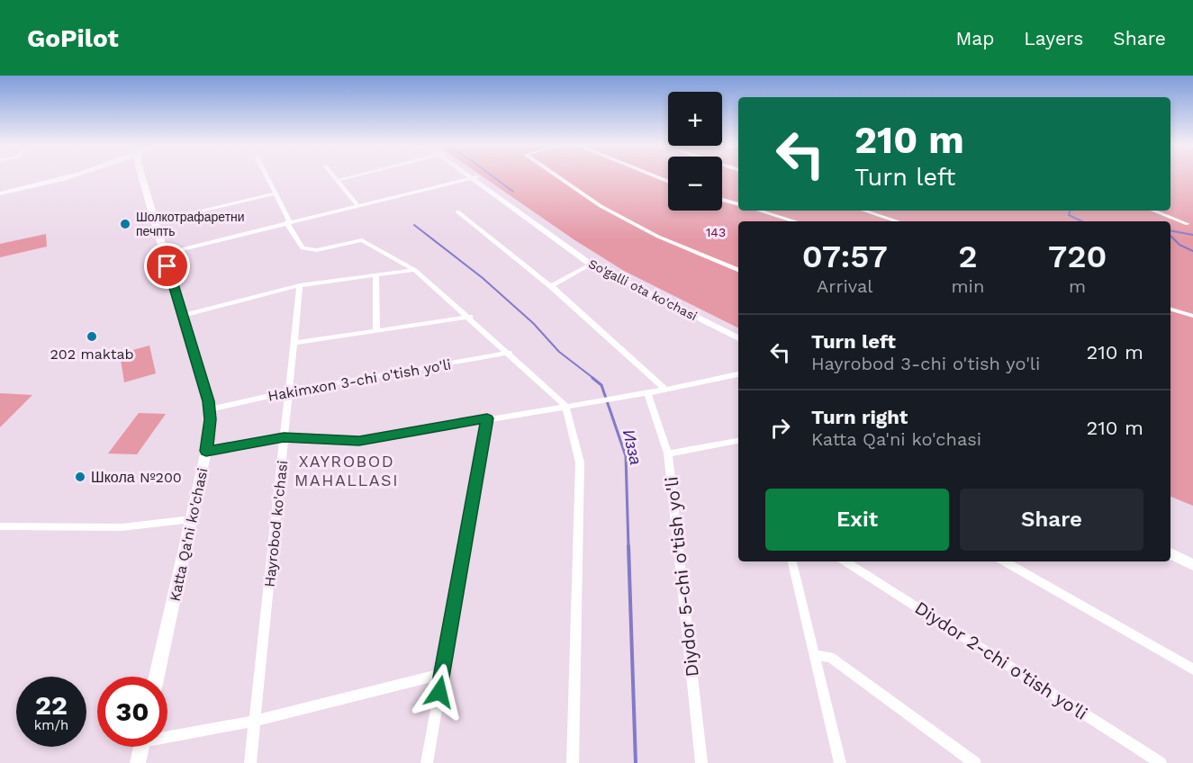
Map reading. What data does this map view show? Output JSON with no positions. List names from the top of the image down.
{
  "streets": {
    "main road": ["So'galli ota ko'chasi", "Katta Qa'ni ko'chasi"],
    "street": [
      "Hakimxon 3-chi o'tish yo'li",
      "Hayrobod ko'chasi",
      "Diydor 5-chi o'tish yo'li",
      "Diydor 2-chi o'tish yo'li"
    ]
  },
  "crossings": [
    ["Hakimxon 3-chi o'tish yo'li", "Hayrobod ko'chasi"],
    ["Hakimxon 3-chi o'tish yo'li", "Katta Qa'ni ko'chasi"]
  ],
  "districts": ["XAYROBOD MAHALLASI"],
  "water": ["Изза"],
  "parks": ["143"],
  "places": ["Шолкотрафаретни печпть", "202 maktab", "Школа №200"],
  "page": {
    "header": "GoPilot",
    "nav": ["Map", "Layers", "Share"],
    "map_buttons": ["+", "−"],
    "turn": ["210 m", "Turn left"],
    "eta": [
      "07:57",
      "Arrival",
      "2",
      "min",
      "720",
      "m"
    ],
    "list": [
      {
        "name": "Turn left",
        "note": "Hayrobod 3-chi o'tish yo'li",
        "value": "210 m"
      },
      {
        "name": "Turn right",
        "note": "Katta Qa'ni ko'chasi",
        "value": "210 m"
      }
    ],
    "buttons": ["Exit", "Share"],
    "speed": "22 km/h",
    "limit": "30"
  }
}
